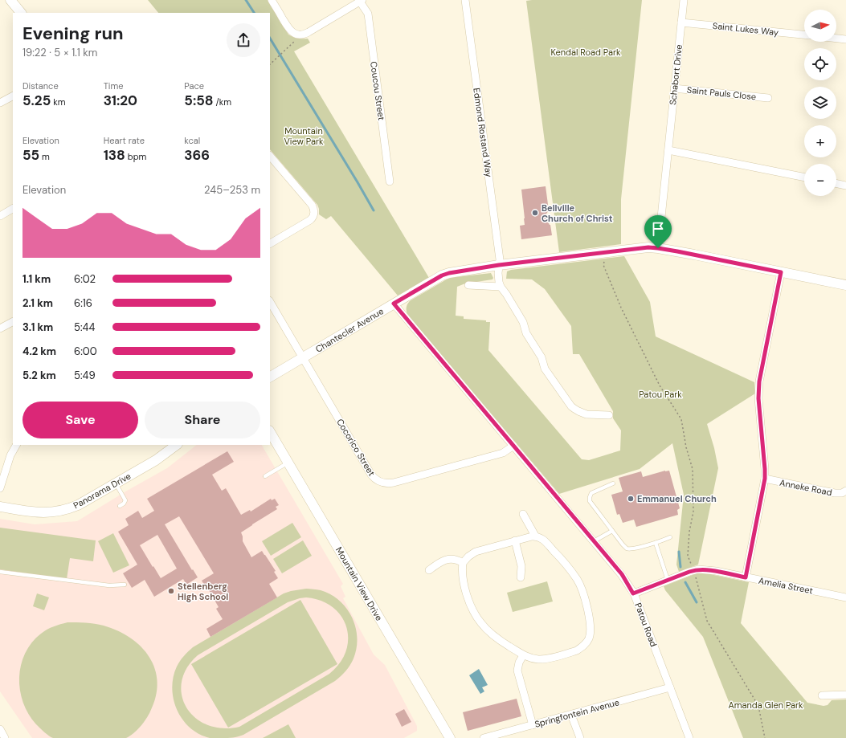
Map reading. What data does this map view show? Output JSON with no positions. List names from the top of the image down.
{
  "streets": {
    "street": [
      "Saint Lukes Way",
      "Schabort Drive",
      "Coucou Street",
      "Saint Pauls Close",
      "Edmond Rostand Way",
      "Chantecler Avenue",
      "Cocorico Street",
      "Anneke Road",
      "Panorama Drive",
      "Mountain View Drive",
      "Amelia Street",
      "Patou Road",
      "Springfontein Avenue"
    ]
  },
  "crossings": [
    ["Saint Lukes Way", "Schabort Drive"],
    ["Schabort Drive", "Saint Pauls Close"],
    ["Schabort Drive", "Chantecler Avenue"],
    ["Edmond Rostand Way", "Chantecler Avenue"],
    ["Chantecler Avenue", "Cocorico Street"],
    ["Chantecler Avenue", "Patou Road"],
    ["Cocorico Street", "Patou Road"],
    ["Amelia Street", "Patou Road"],
    ["Patou Road", "Springfontein Avenue"]
  ],
  "parks": [
    "Kendal Road Park",
    "Mountain View Park",
    "Patou Park",
    "Amanda Glen Park"
  ],
  "places": ["Bellville Church of Christ", "Emmanuel Church", "Stellenberg High School"],
  "north": "right",
  "page": {
    "map_buttons": ["+", "−"],
    "heading": ["Evening run", "19:22 · 5 × 1.1 km"],
    "stats": [
      ["Distance", "5.25 km"],
      ["Time", "31:20"],
      ["Pace", "5:58 /km"],
      ["Elevation", "55 m"],
      ["Heart rate", "138 bpm"],
      ["kcal", "366"]
    ],
    "chart": ["Elevation", "245–253 m"],
    "list": [
      {
        "name": "1.1 km",
        "note": "6:02"
      },
      {
        "name": "2.1 km",
        "note": "6:16"
      },
      {
        "name": "3.1 km",
        "note": "5:44"
      },
      {
        "name": "4.2 km",
        "note": "6:00"
      },
      {
        "name": "5.2 km",
        "note": "5:49"
      }
    ],
    "buttons": ["Save", "Share"]
  }
}
